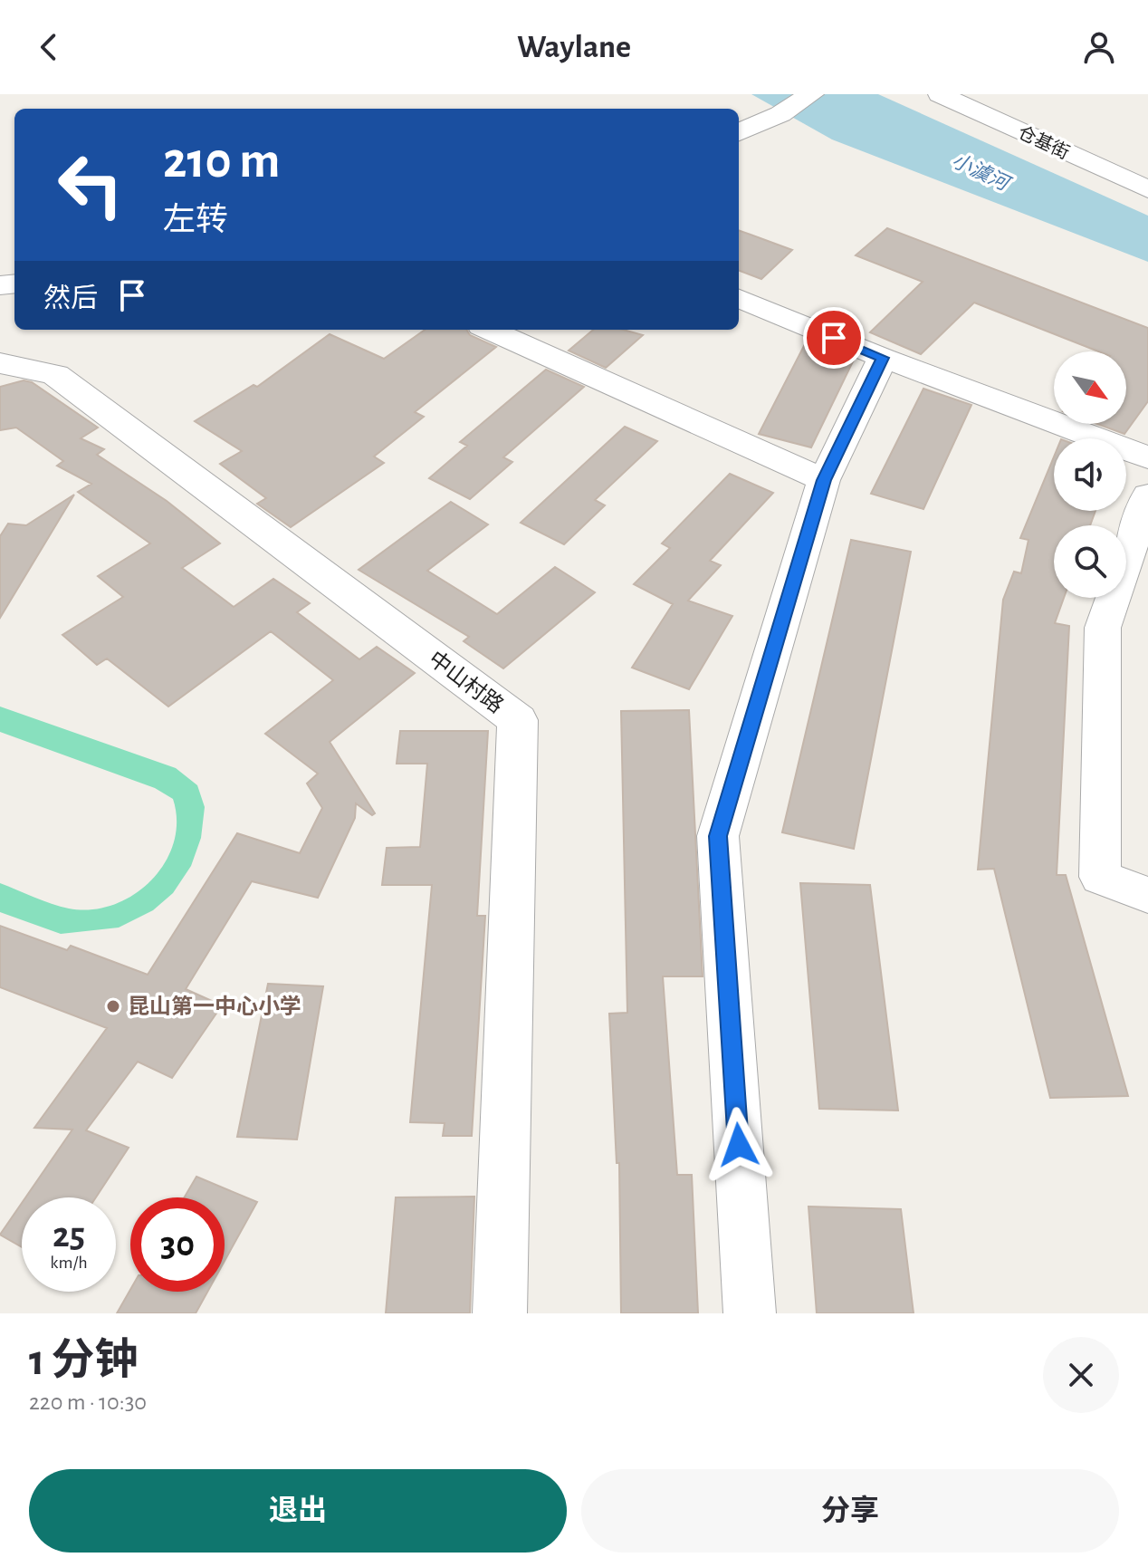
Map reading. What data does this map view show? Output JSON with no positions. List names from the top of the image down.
{
  "streets": {
    "street": ["仓基街", "中山村路"]
  },
  "water": ["小澞河"],
  "places": ["昆山第一中心小学"],
  "north": "bottom right",
  "page": {
    "header": "Waylane",
    "turn": ["210 m", "左转"],
    "then": "然后",
    "speed": "25 km/h",
    "limit": "30",
    "heading": ["1 分钟", "220 m · 10:30"],
    "buttons": ["退出", "分享"]
  }
}
